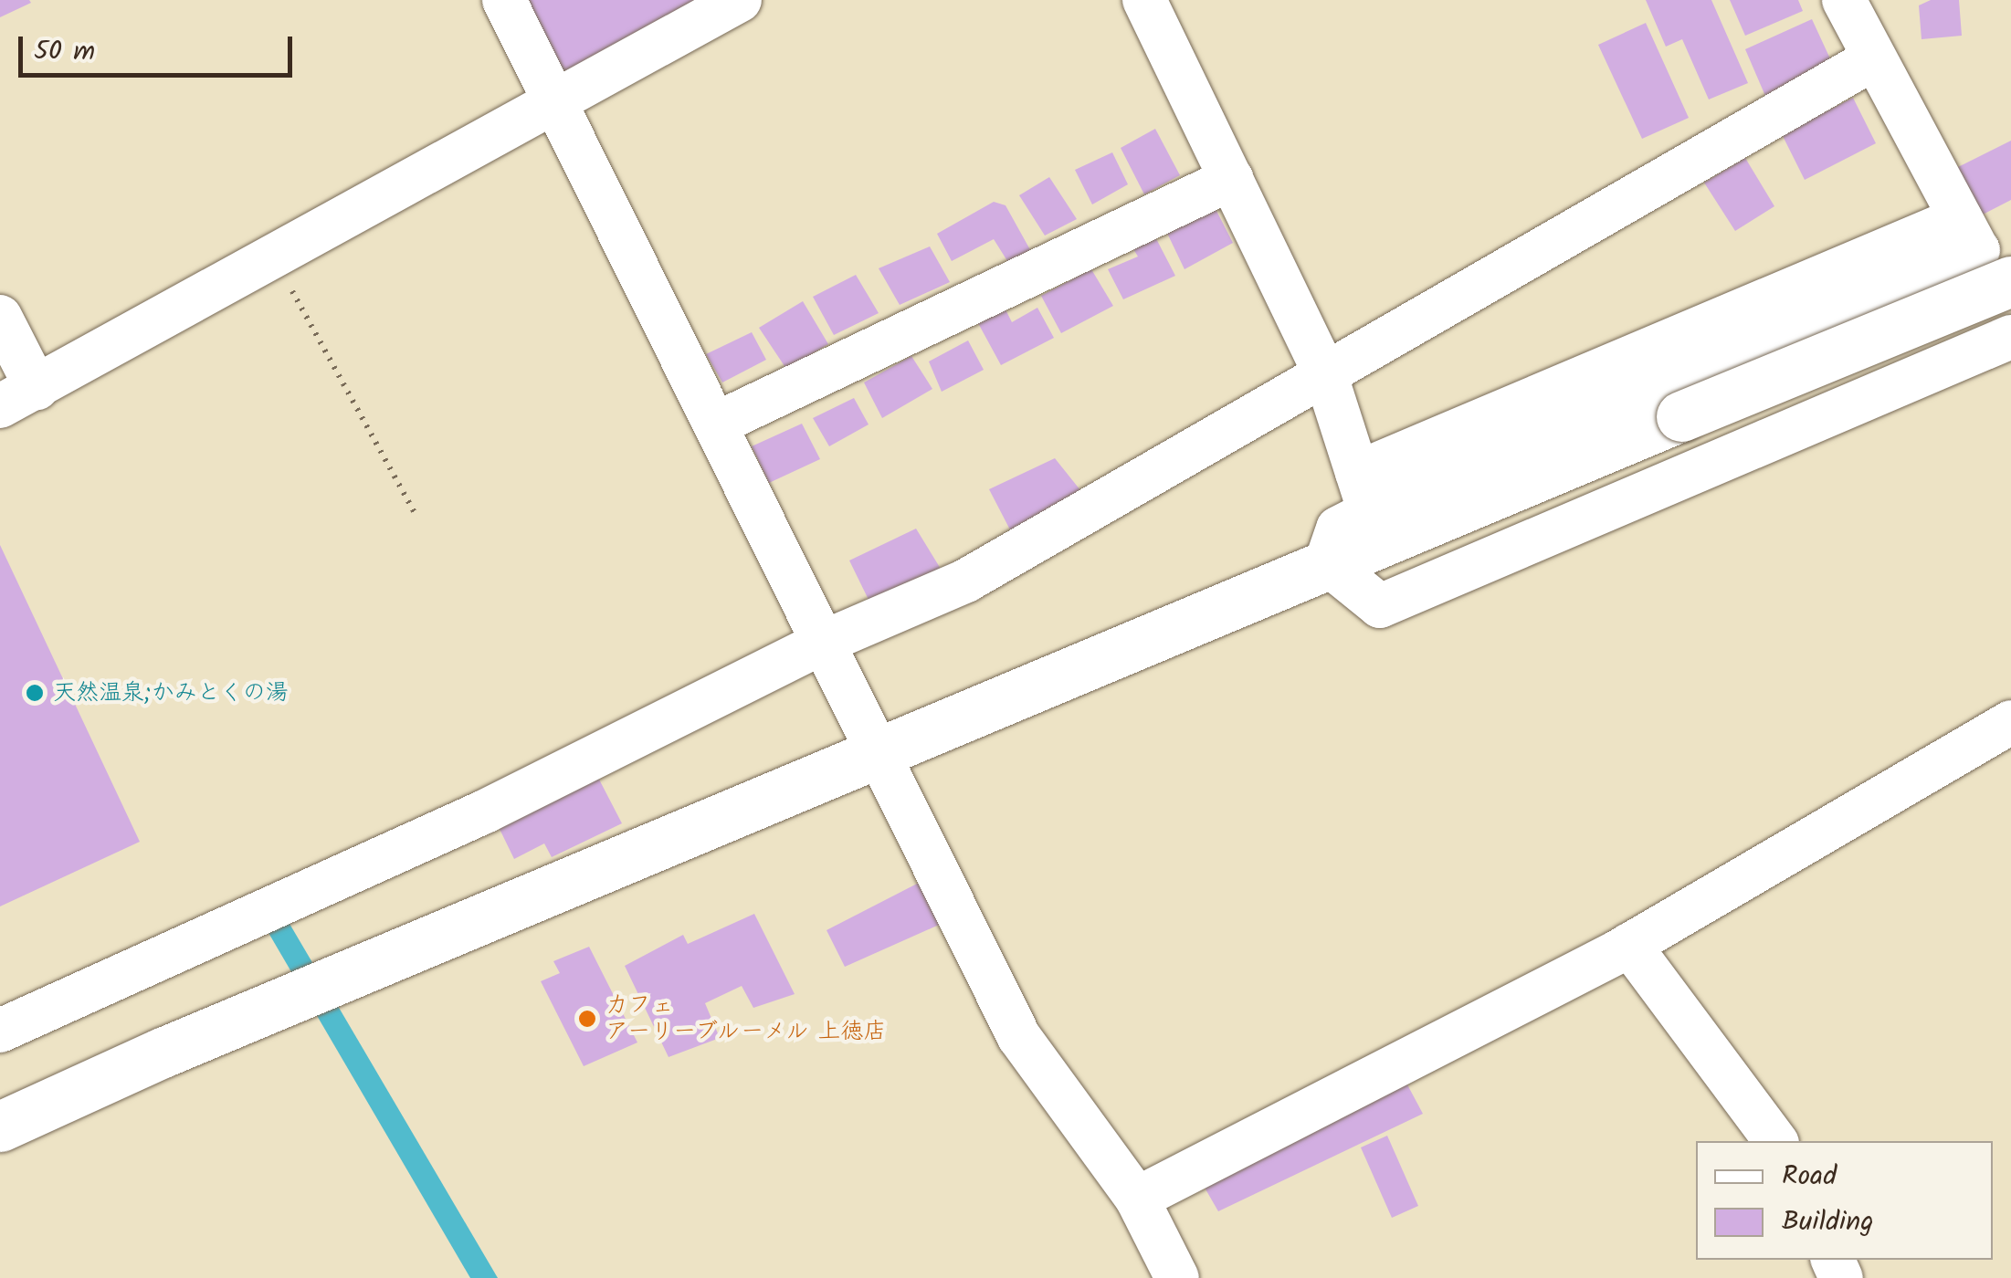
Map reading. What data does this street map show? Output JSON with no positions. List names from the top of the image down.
{
  "places": ["天然温泉;かみとくの湯", "カフェ アーリーブルーメル 上徳店"],
  "legend": ["Road", "Building"],
  "scale_bar": "50 m"
}
